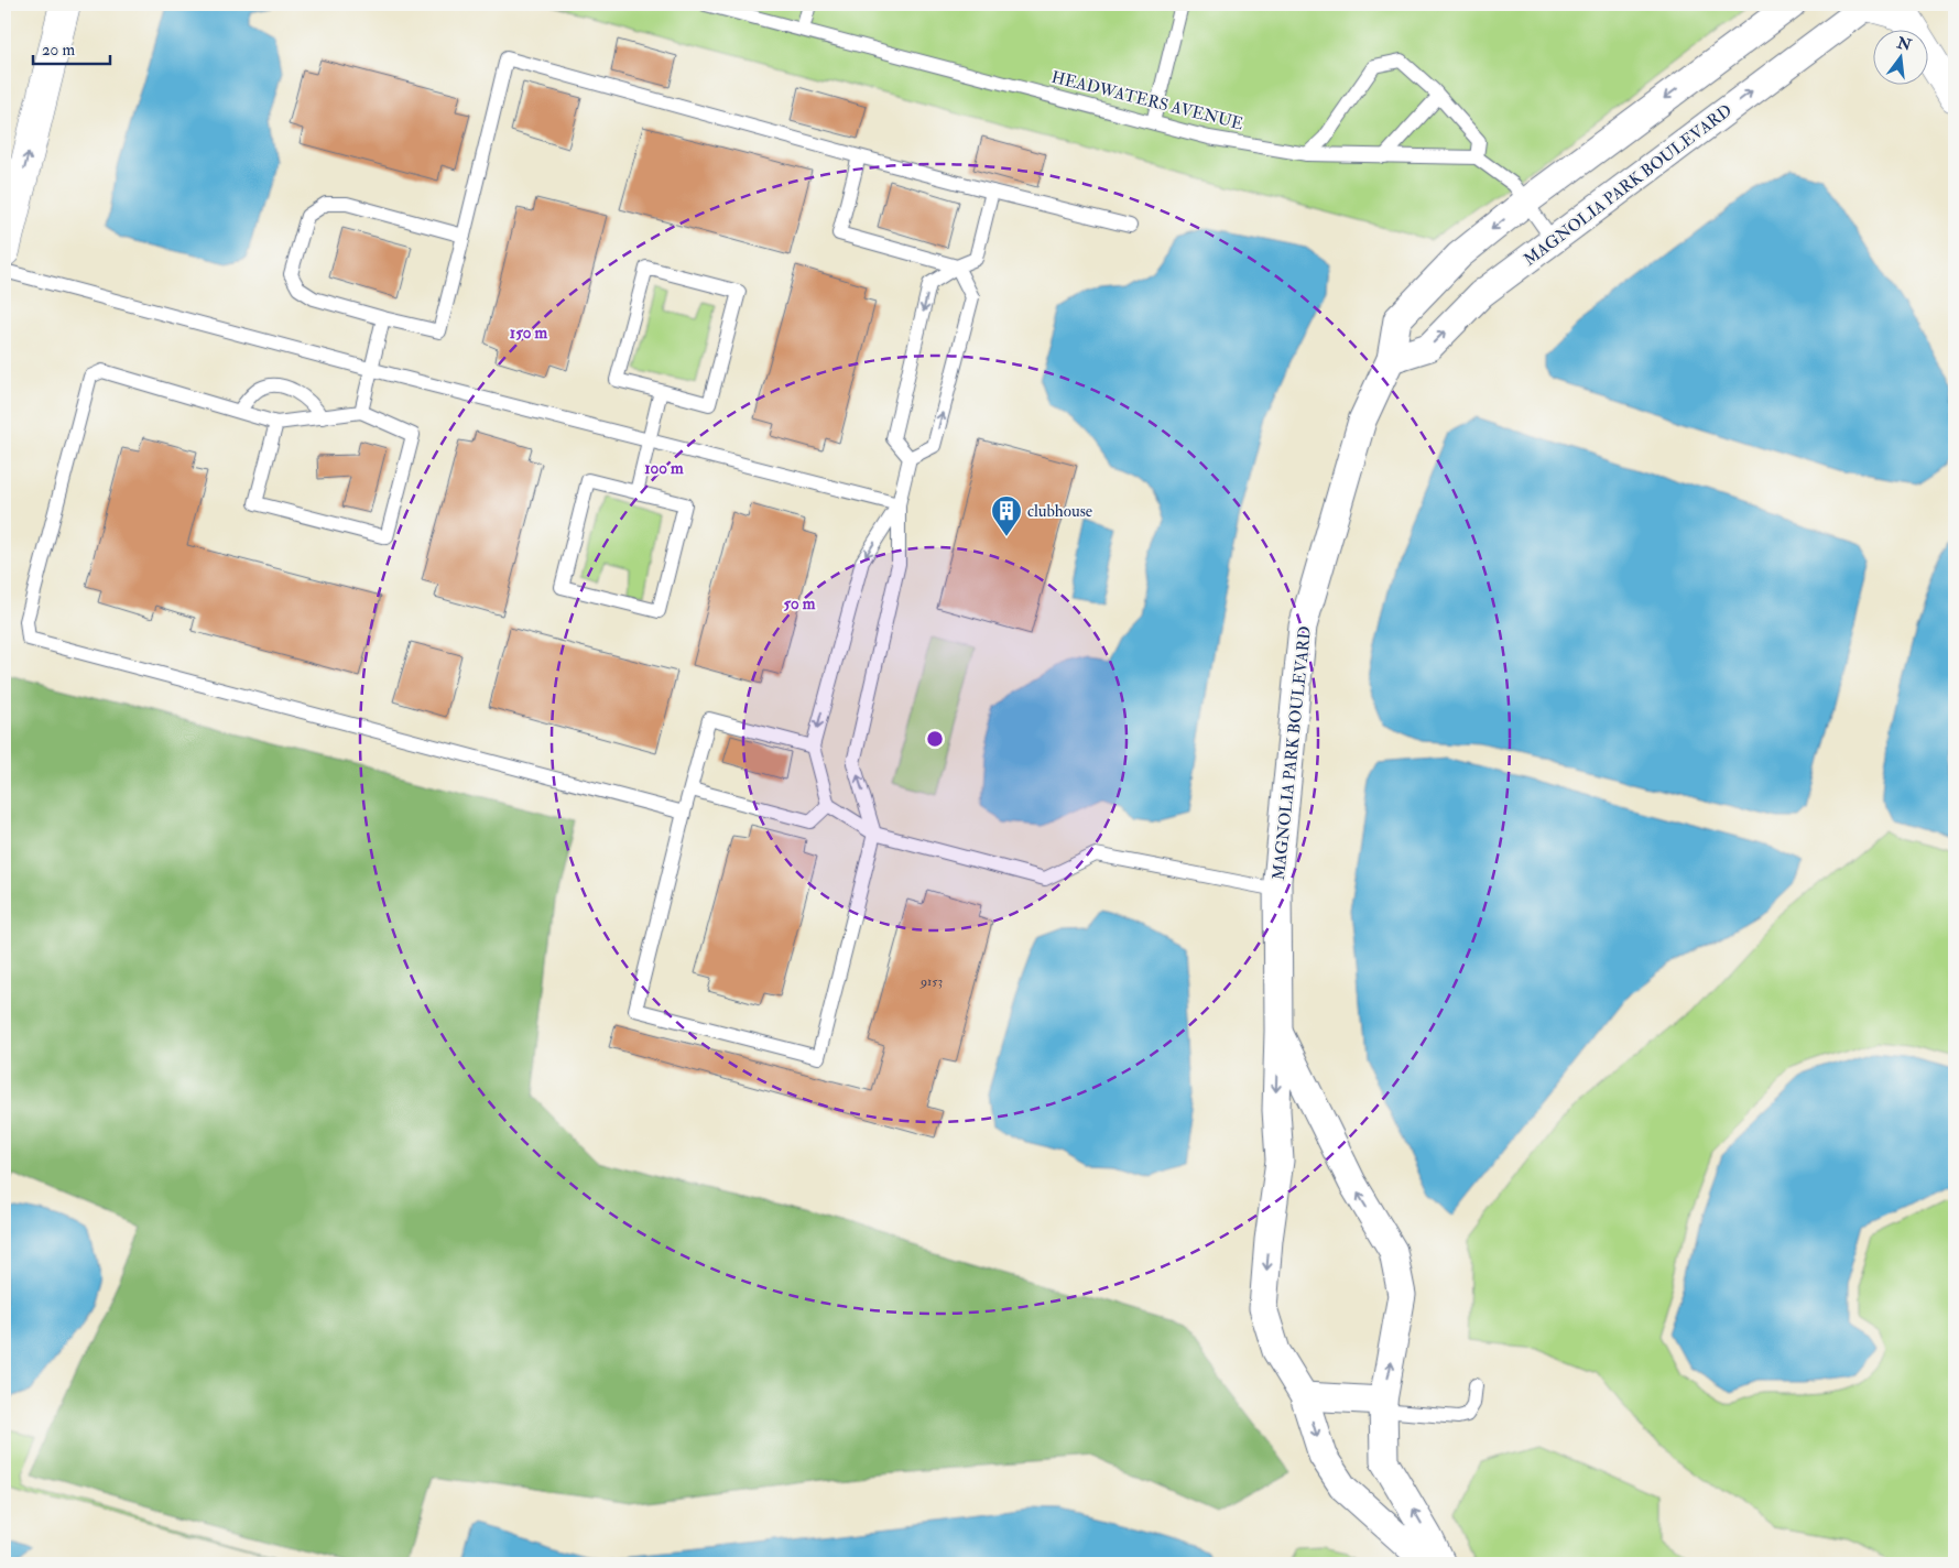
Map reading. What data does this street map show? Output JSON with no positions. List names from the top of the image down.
{
  "streets": {
    "street": ["MAGNOLIA PARK BOULEVARD"],
    "lane": ["HEADWATERS AVENUE"]
  },
  "places": {
    "building": ["clubhouse"]
  },
  "house_numbers": ["9153"],
  "scale_bar": "20 m",
  "north": "top",
  "rings": ["150 m", "100 m", "50 m"]
}
